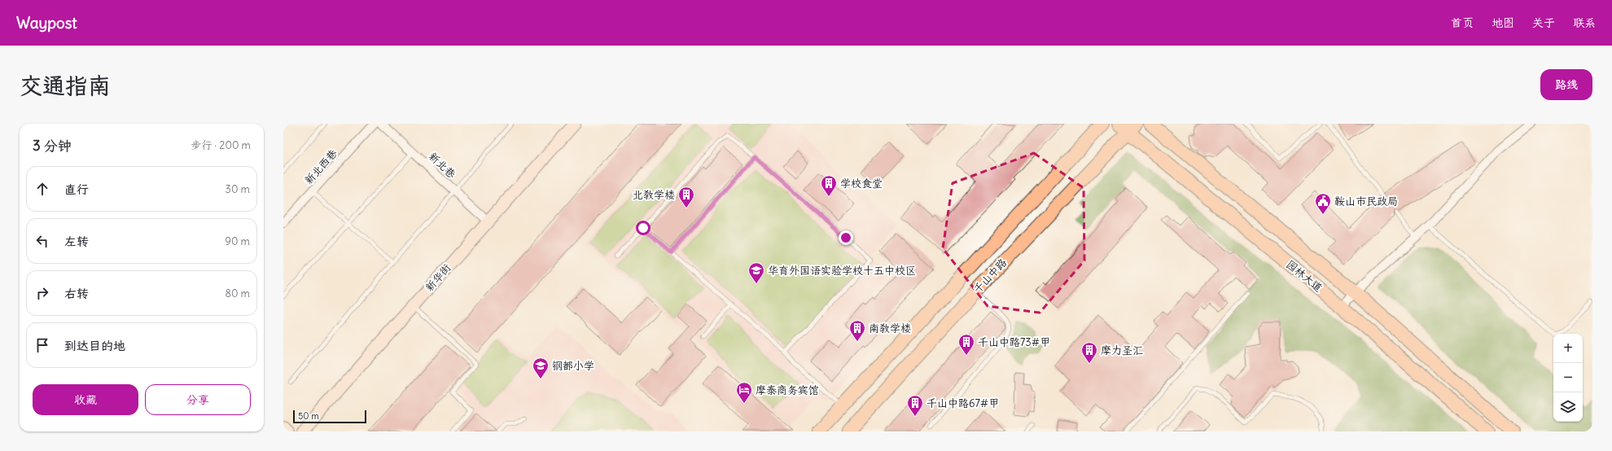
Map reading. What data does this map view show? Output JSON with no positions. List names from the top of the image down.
{
  "streets": {
    "main road": ["千山中路", "园林大道"],
    "street": ["新北巷", "新北西巷", "新华街"]
  },
  "crossings": [
    ["新北巷", "新华街"],
    ["千山中路", "园林大道"]
  ],
  "places": {
    "building": [
      "学校食堂",
      "北教学楼",
      "南教学楼",
      "千山中路73#甲",
      "摩力圣汇",
      "千山中路67#甲"
    ],
    "public building": ["鞍山市民政局"],
    "school or university": ["华育外国语实验学校十五中校区", "钢都小学"],
    "hotel": ["摩泰商务宾馆"]
  },
  "scale_bar": "50 m",
  "page": {
    "header": "Waypost",
    "nav": [
      "首页",
      "地图",
      "关于",
      "联系"
    ],
    "buttons": [
      "路线",
      ["收藏", "分享"]
    ],
    "title": "交通指南",
    "heading": ["3 分钟", "步行 · 200 m"],
    "list": [
      ["直行", "30 m"],
      ["左转", "90 m"],
      ["右转", "80 m"],
      "到达目的地"
    ],
    "map_buttons": ["+", "−"],
    "scale": "50 m"
  }
}
